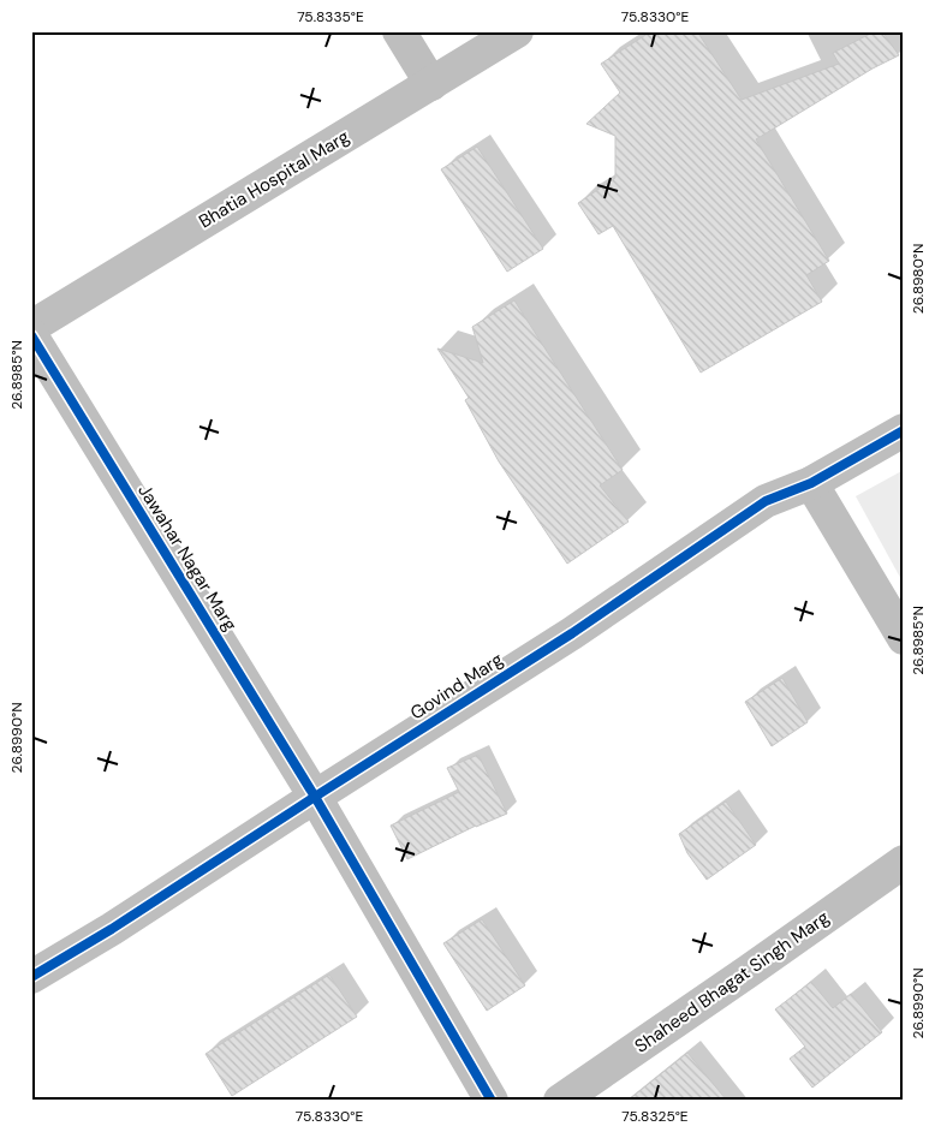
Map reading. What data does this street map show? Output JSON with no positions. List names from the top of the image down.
{
  "streets": {
    "street": [
      "Bhatia Hospital Marg",
      "Jawahar Nagar Marg",
      "Govind Marg",
      "Shaheed Bhagat Singh Marg"
    ]
  },
  "crossings": [
    ["Jawahar Nagar Marg", "Govind Marg"]
  ],
  "coordinates": [
    "75.8335°E",
    "75.8330°E",
    "26.8980°N",
    "26.8985°N",
    "26.8990°N",
    "75.8325°E"
  ]
}
